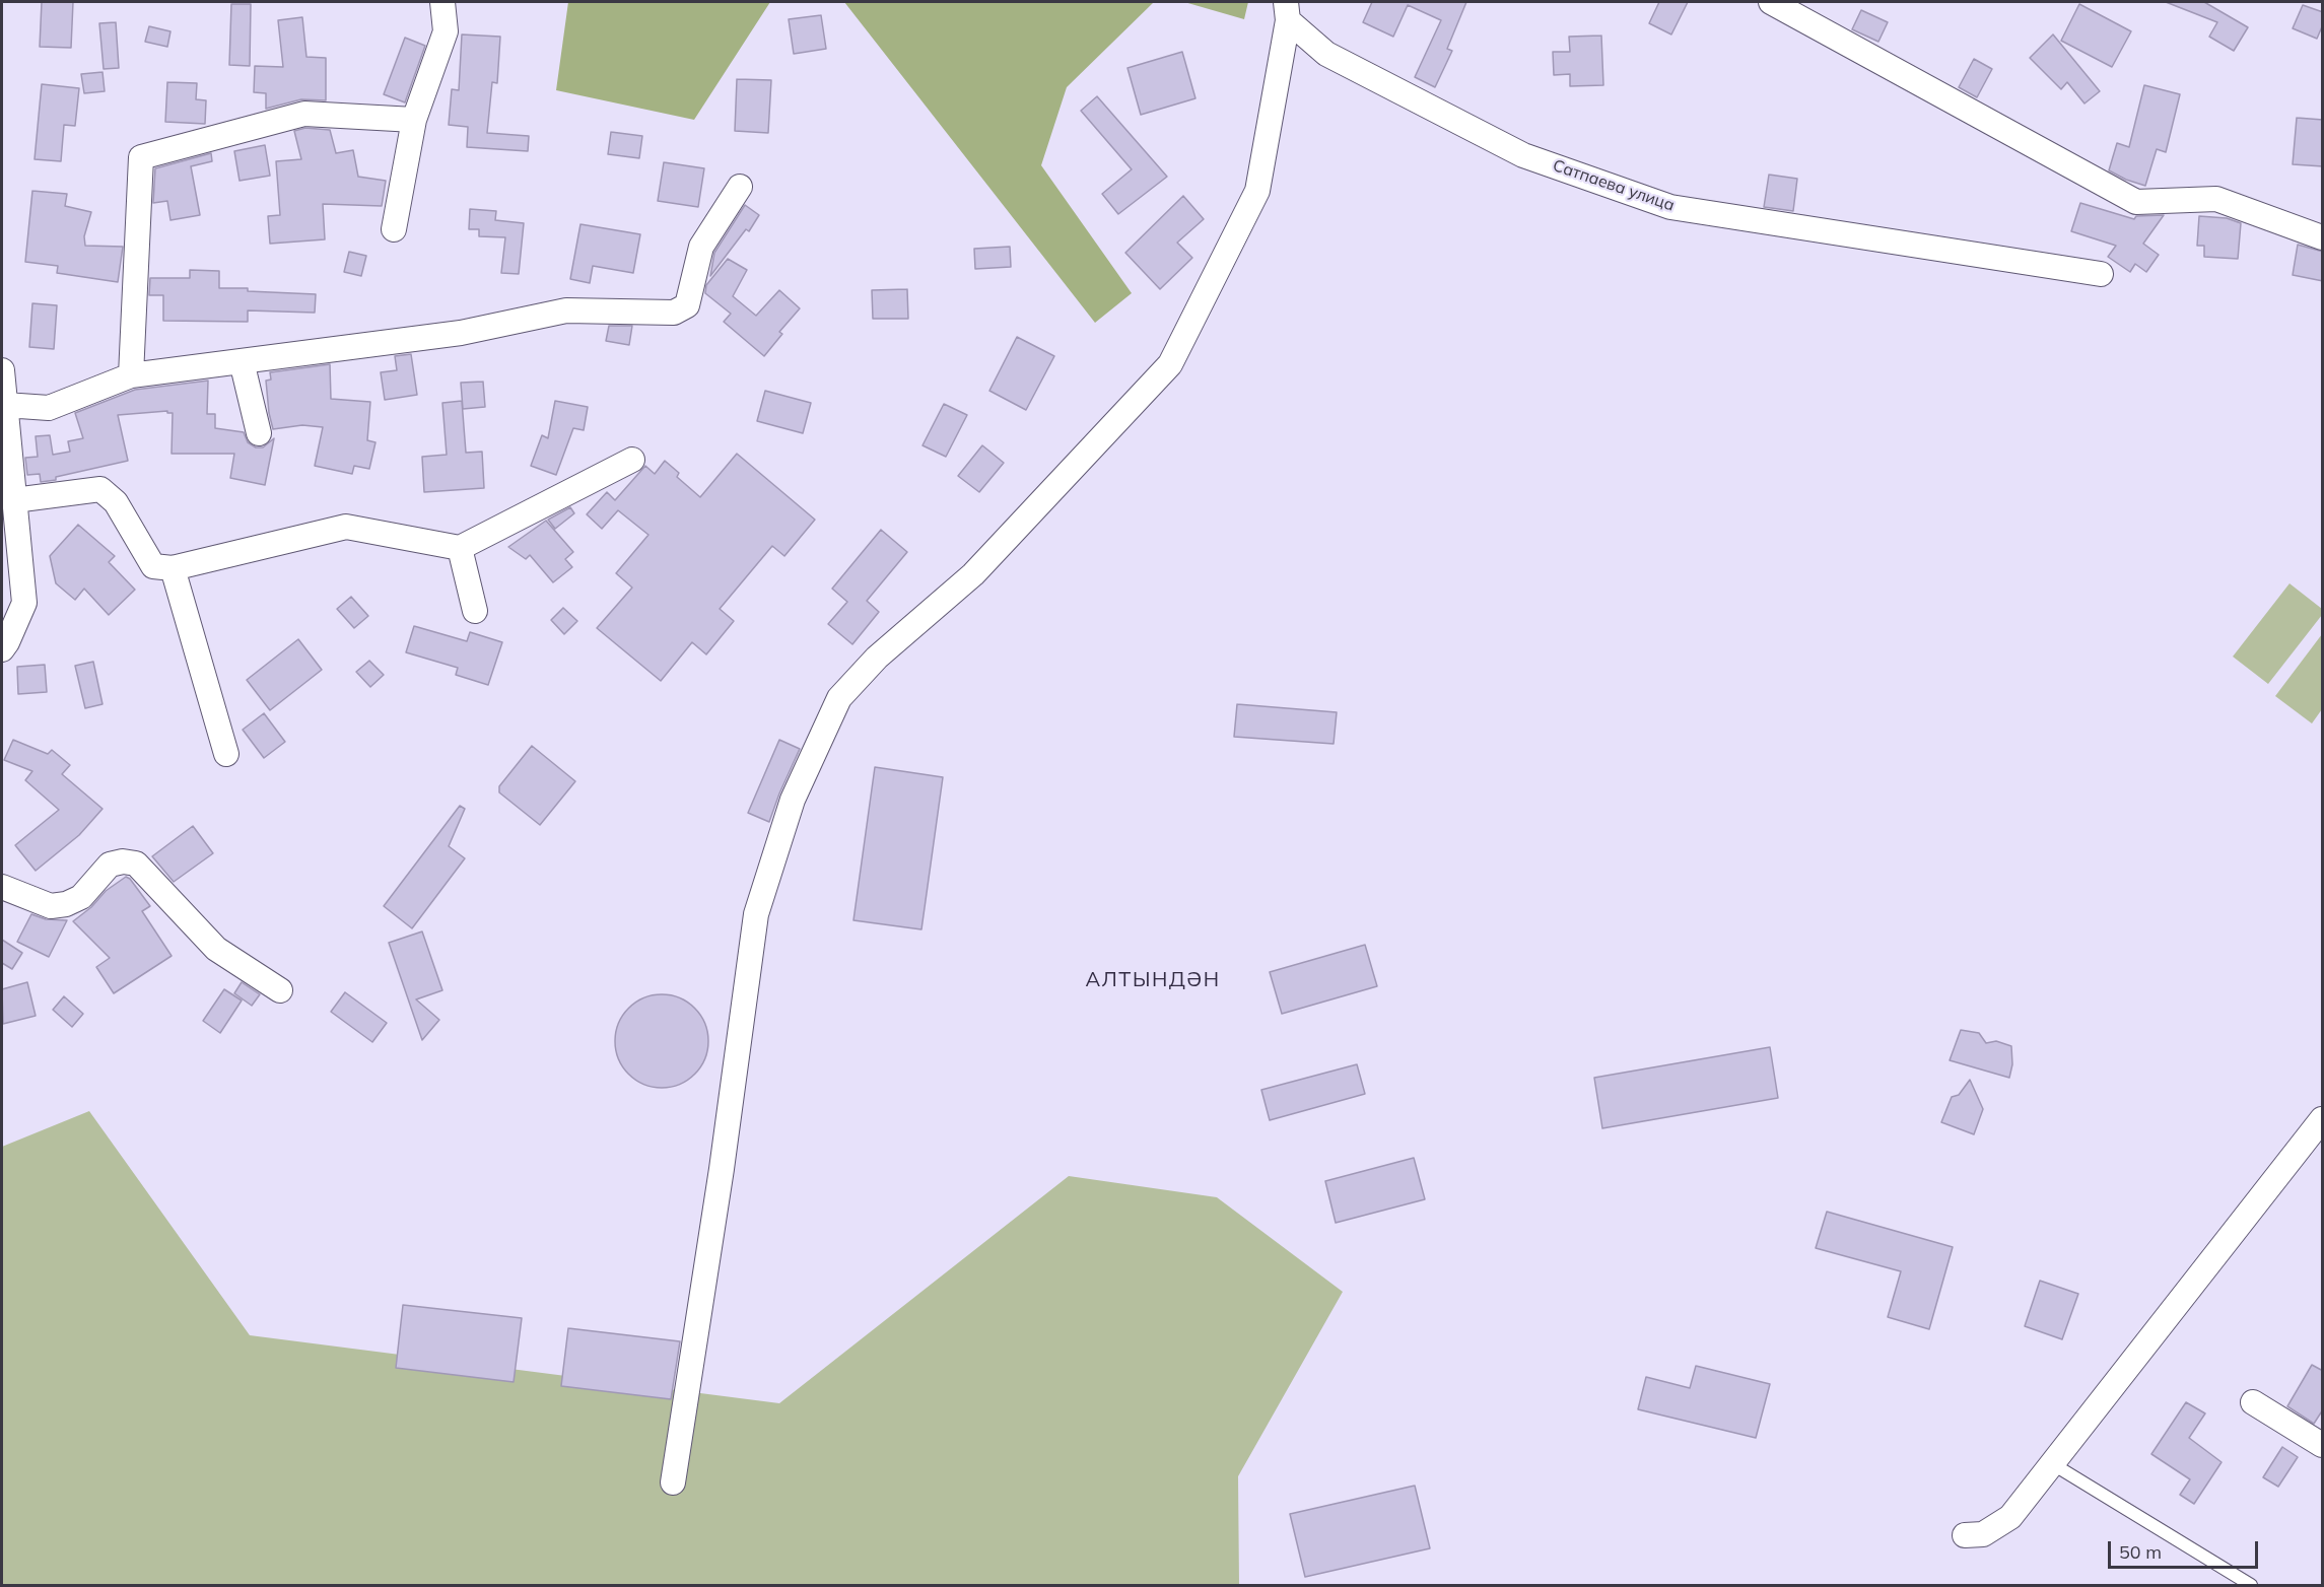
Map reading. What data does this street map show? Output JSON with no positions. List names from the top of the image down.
{
  "streets": {
    "street": ["Сатпаева улица"]
  },
  "districts": ["АЛТЫНДӘН"],
  "scale_bar": "50 m"
}
